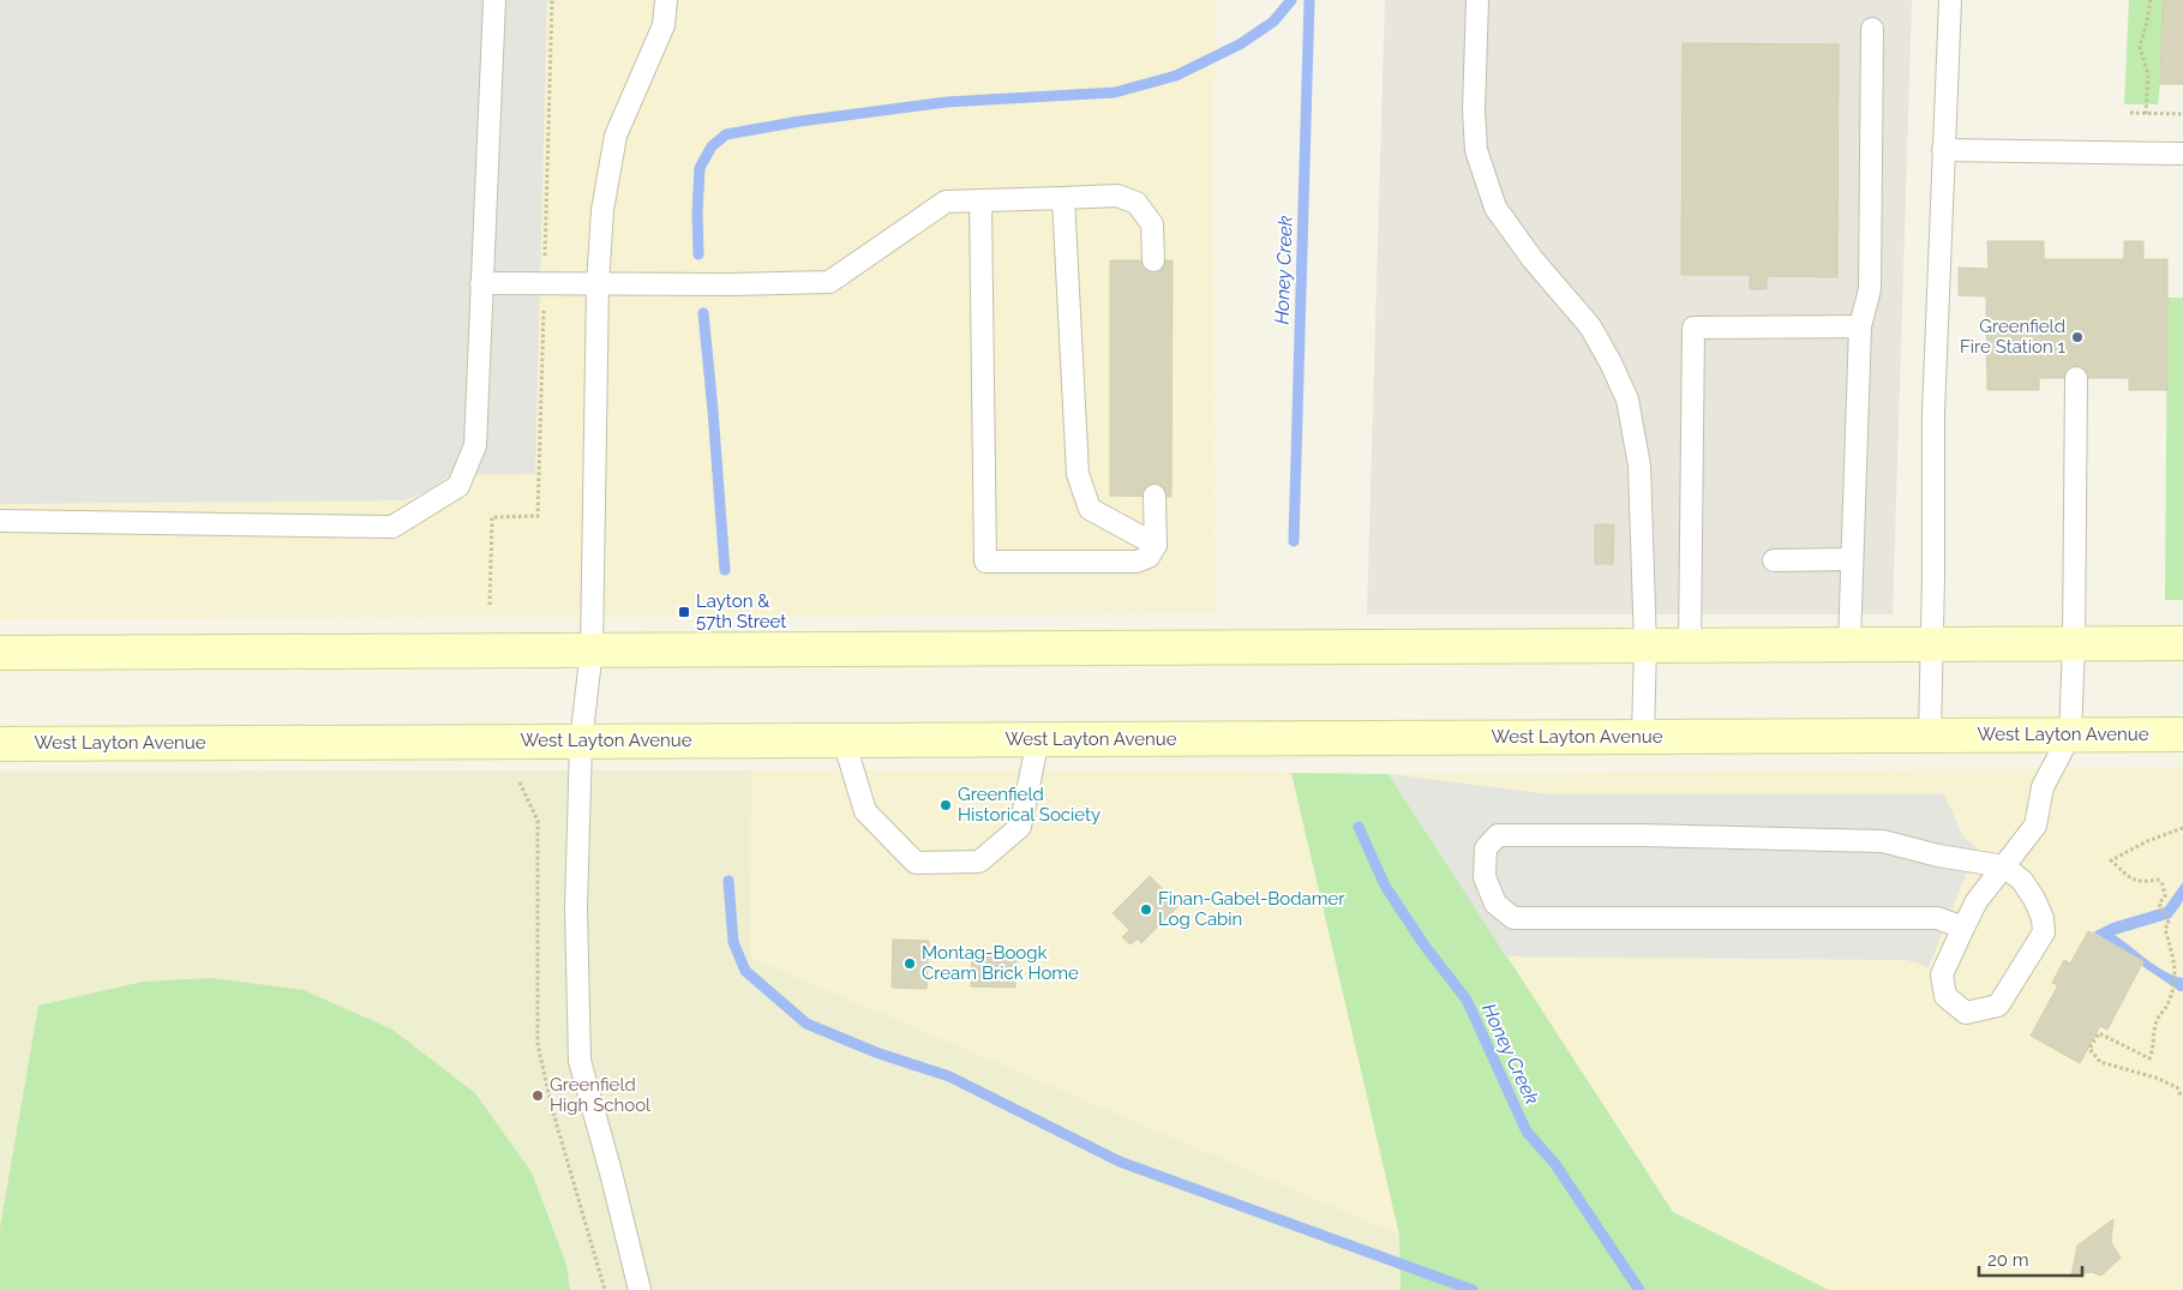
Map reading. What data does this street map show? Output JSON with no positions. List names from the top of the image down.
{
  "streets": {
    "main road": ["West Layton Avenue"]
  },
  "water": ["Honey Creek"],
  "places": {
    "other": [
      "Greenfield Fire Station 1",
      "Greenfield Historical Society",
      "Finan-Gabel-Bodamer Log Cabin",
      "Montag-Boogk Cream Brick Home",
      "Greenfield High School"
    ],
    "transit": ["Layton & 57th Street"]
  },
  "scale_bar": "20 m"
}
